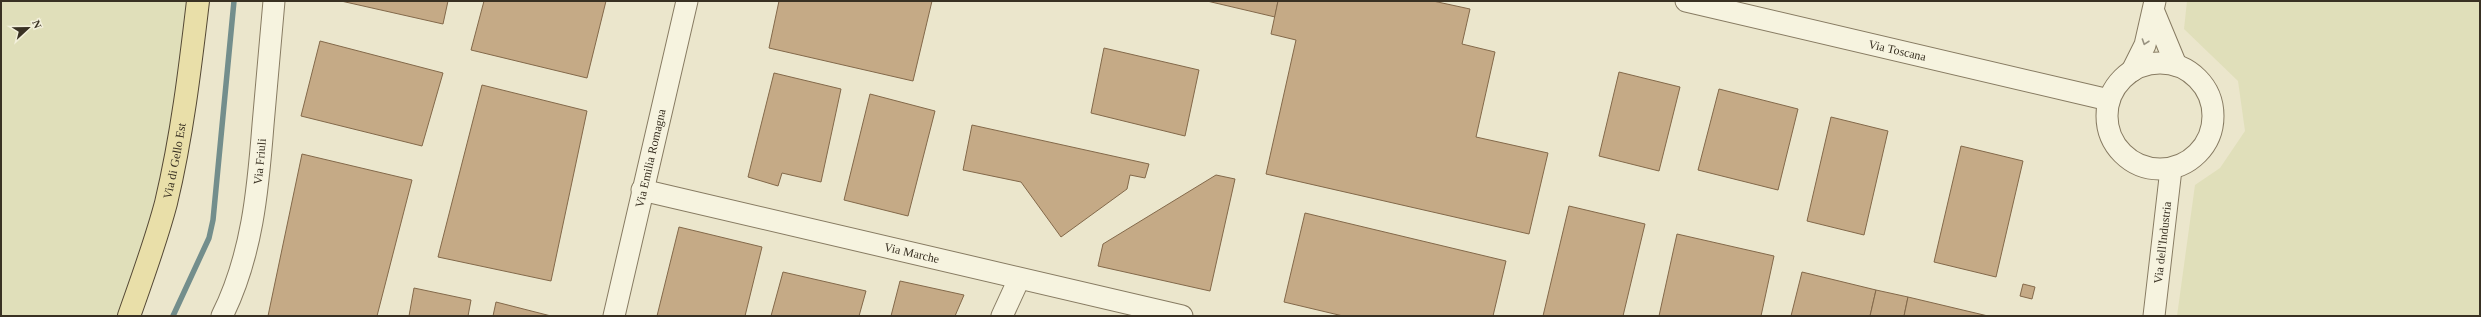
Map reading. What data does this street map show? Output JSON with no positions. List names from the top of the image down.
{
  "streets": {
    "main road": ["Via di Gello Est"],
    "street": [
      "Via Toscana",
      "Via Emilia Romagna",
      "Via Friuli",
      "Via dell'Industria",
      "Via Marche"
    ]
  },
  "crossings": [
    ["Via Toscana", "Via dell'Industria"],
    ["Via Emilia Romagna", "Via Marche"]
  ],
  "north": "right"
}
